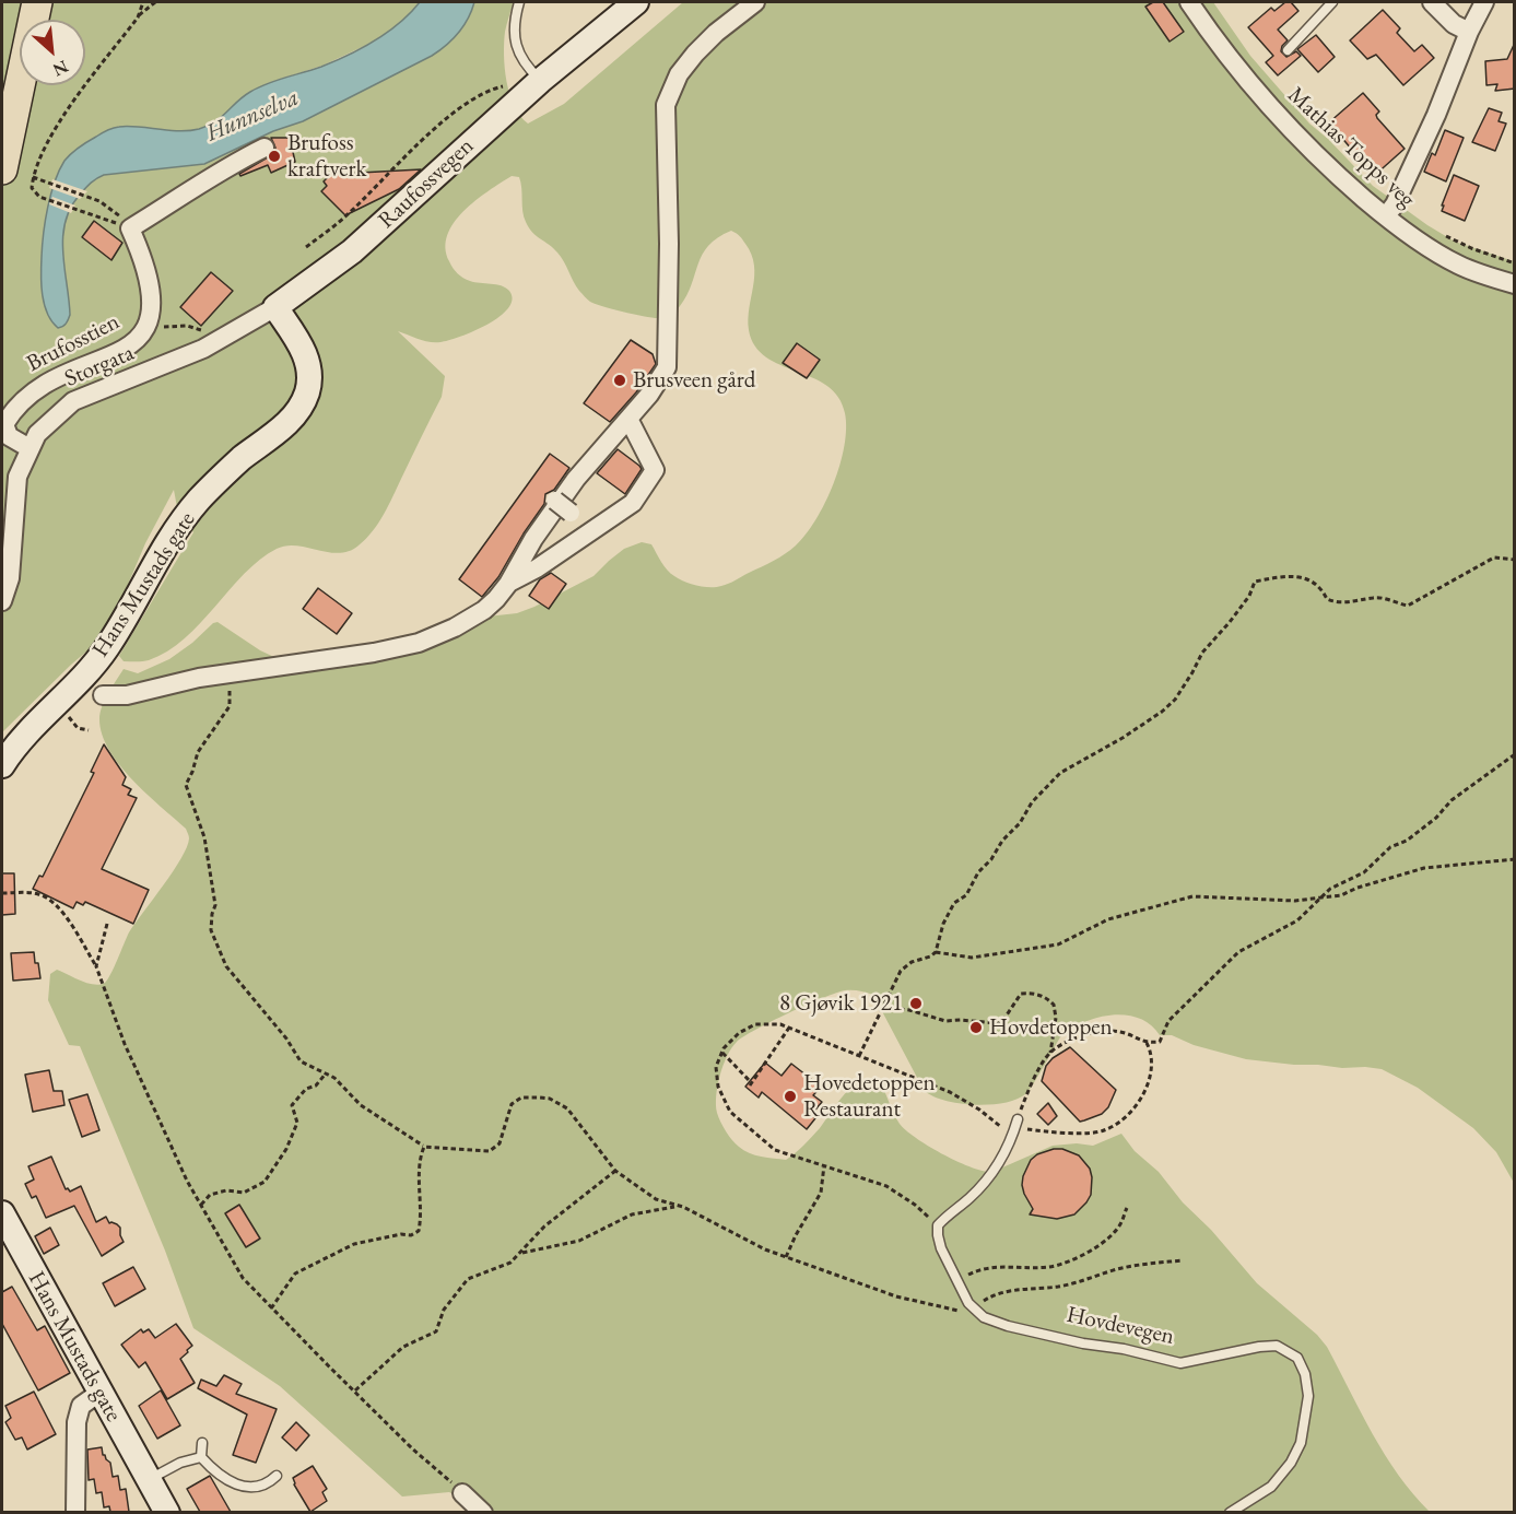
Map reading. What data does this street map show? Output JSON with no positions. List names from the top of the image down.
{
  "streets": {
    "main road": ["Raufossvegen", "Hans Mustads gate"],
    "street": ["Mathias Topps veg", "Brufosstien", "Storgata"],
    "lane": ["Hovdevegen"]
  },
  "crossings": [
    ["Raufossvegen", "Storgata"],
    ["Raufossvegen", "Hans Mustads gate"],
    ["Brufosstien", "Storgata"]
  ],
  "water": ["Hunnselva"],
  "places": [
    "Brufoss kraftverk",
    "Brusveen gård",
    "8 Gjøvik 1921",
    "Hovdetoppen",
    "Hovedetoppen Restaurant"
  ],
  "north": "bottom right"
}
